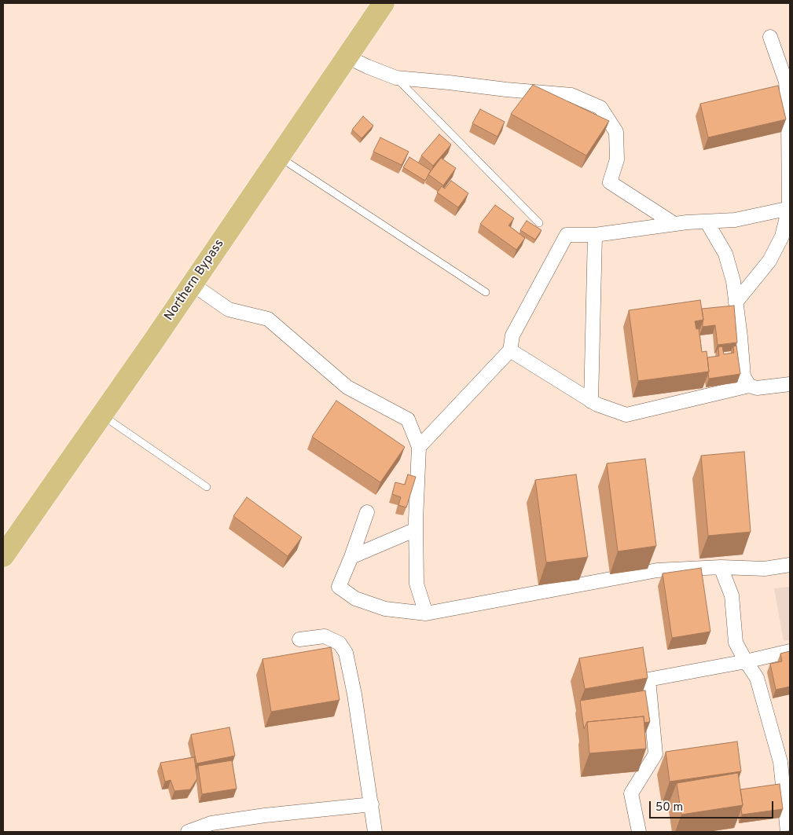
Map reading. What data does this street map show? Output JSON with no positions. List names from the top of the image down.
{
  "streets": {
    "main road": ["Northern Bypass"]
  },
  "scale_bar": "50 m"
}
